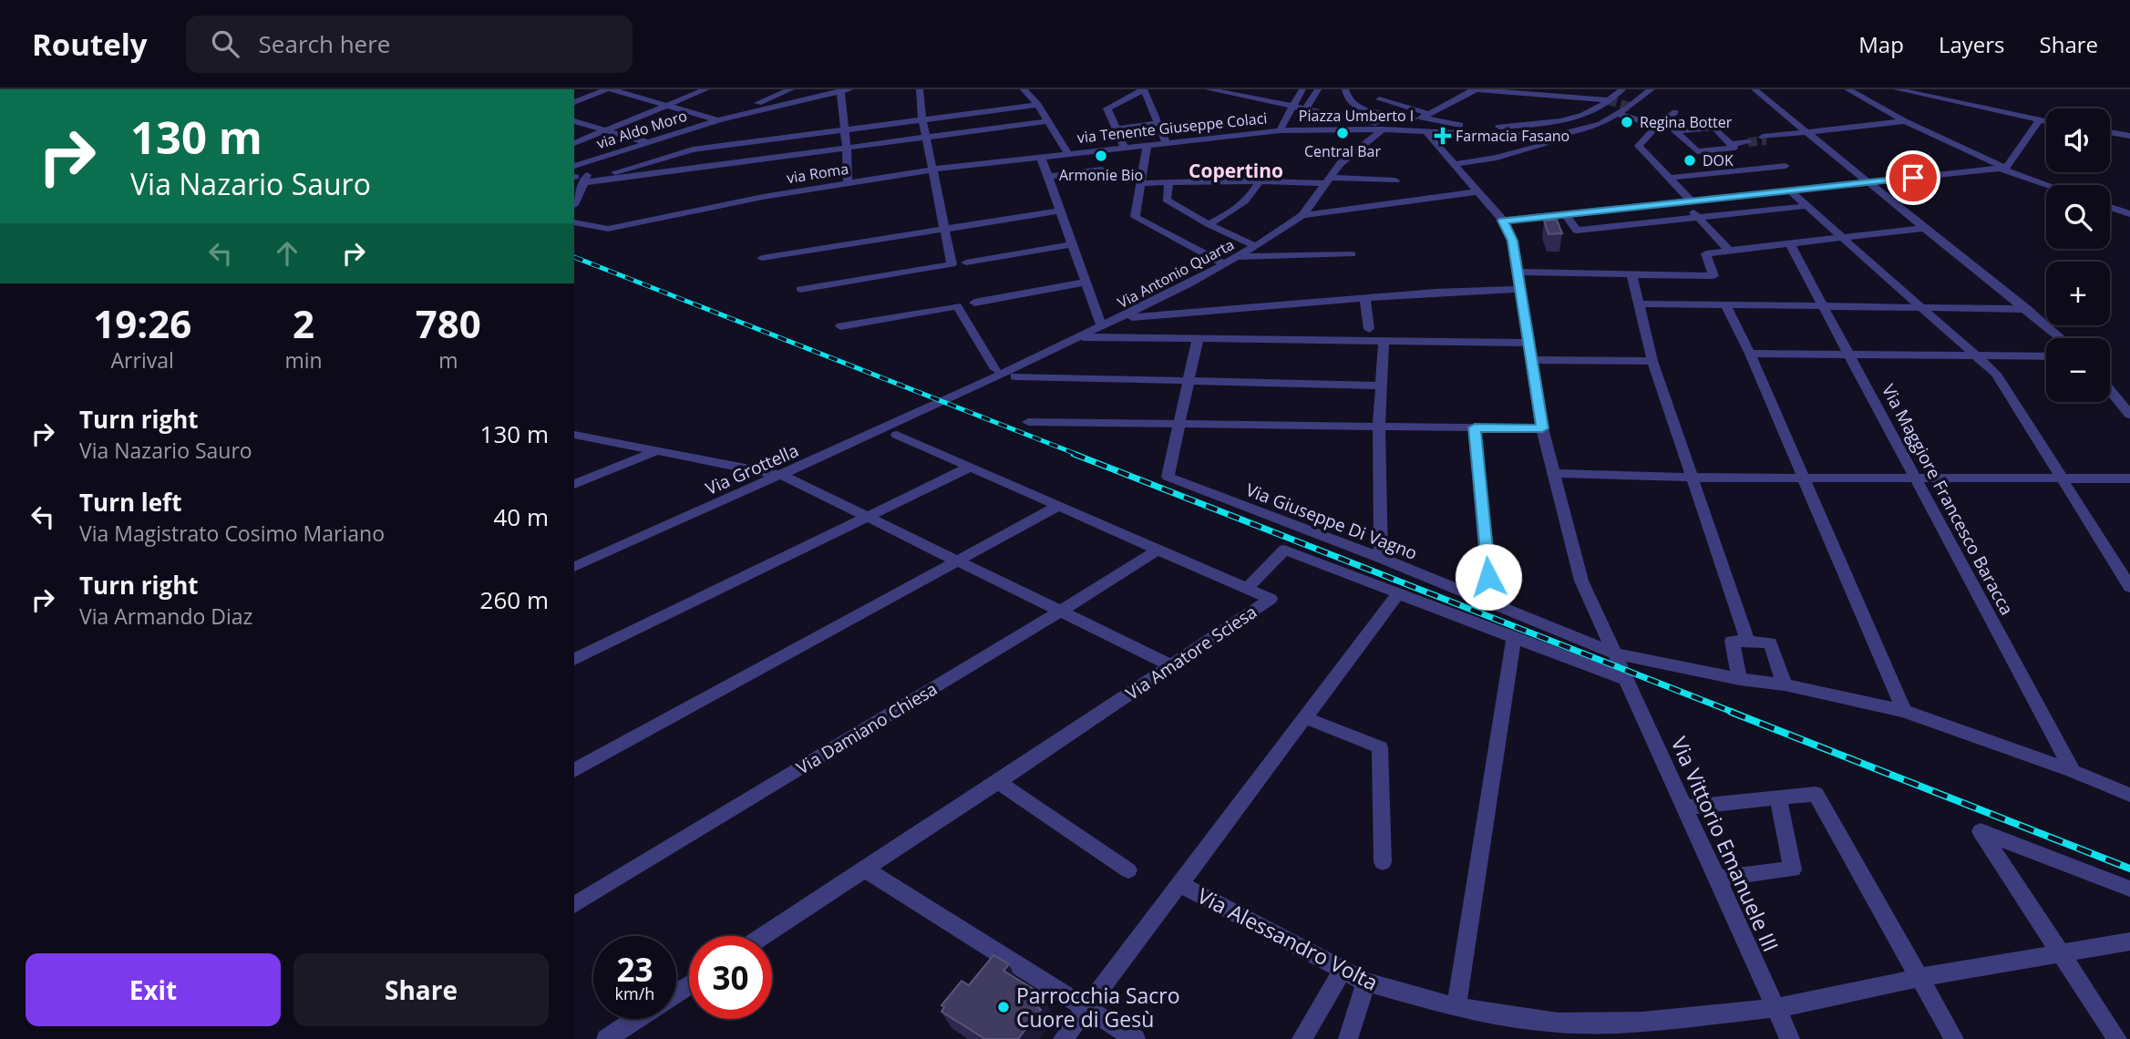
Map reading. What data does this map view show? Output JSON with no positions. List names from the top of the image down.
{
  "streets": {
    "street": [
      "Piazza Umberto I",
      "via Tenente Giuseppe Colaci",
      "via Aldo Moro",
      "via Roma",
      "Via Antonio Quarta",
      "Via Grottella",
      "Via Maggiore Francesco Baracca",
      "Via Giuseppe Di Vagno",
      "Via Amatore Sciesa",
      "Via Damiano Chiesa",
      "Via Vittorio Emanuele III",
      "Via Alessandro Volta"
    ]
  },
  "crossings": [
    ["Piazza Umberto I", "via Tenente Giuseppe Colaci"],
    ["Piazza Umberto I", "Via Antonio Quarta"],
    ["Piazza Umberto I", "Via Vittorio Emanuele III"],
    ["via Tenente Giuseppe Colaci", "via Roma"],
    ["Via Antonio Quarta", "Via Grottella"],
    ["Via Giuseppe Di Vagno", "Via Amatore Sciesa"],
    ["Via Giuseppe Di Vagno", "Via Vittorio Emanuele III"],
    ["Via Amatore Sciesa", "Via Vittorio Emanuele III"],
    ["Via Vittorio Emanuele III", "Via Alessandro Volta"]
  ],
  "districts": ["Copertino"],
  "places": {
    "other": [
      "Regina Botter",
      "Central Bar",
      "Armonie Bio",
      "DOK",
      "Parrocchia Sacro Cuore di Gesù"
    ],
    "health": ["Farmacia Fasano"]
  },
  "page": {
    "header": "Routely",
    "search": "Search here",
    "nav": ["Map", "Layers", "Share"],
    "turn": ["130 m", "Via Nazario Sauro"],
    "map_buttons": ["+", "−"],
    "eta": [
      "19:26",
      "Arrival",
      "2",
      "min",
      "780",
      "m"
    ],
    "list": [
      {
        "name": "Turn right",
        "note": "Via Nazario Sauro",
        "value": "130 m"
      },
      {
        "name": "Turn left",
        "note": "Via Magistrato Cosimo Mariano",
        "value": "40 m"
      },
      {
        "name": "Turn right",
        "note": "Via Armando Diaz",
        "value": "260 m"
      }
    ],
    "speed": "23 km/h",
    "limit": "30",
    "buttons": ["Exit", "Share"]
  }
}
